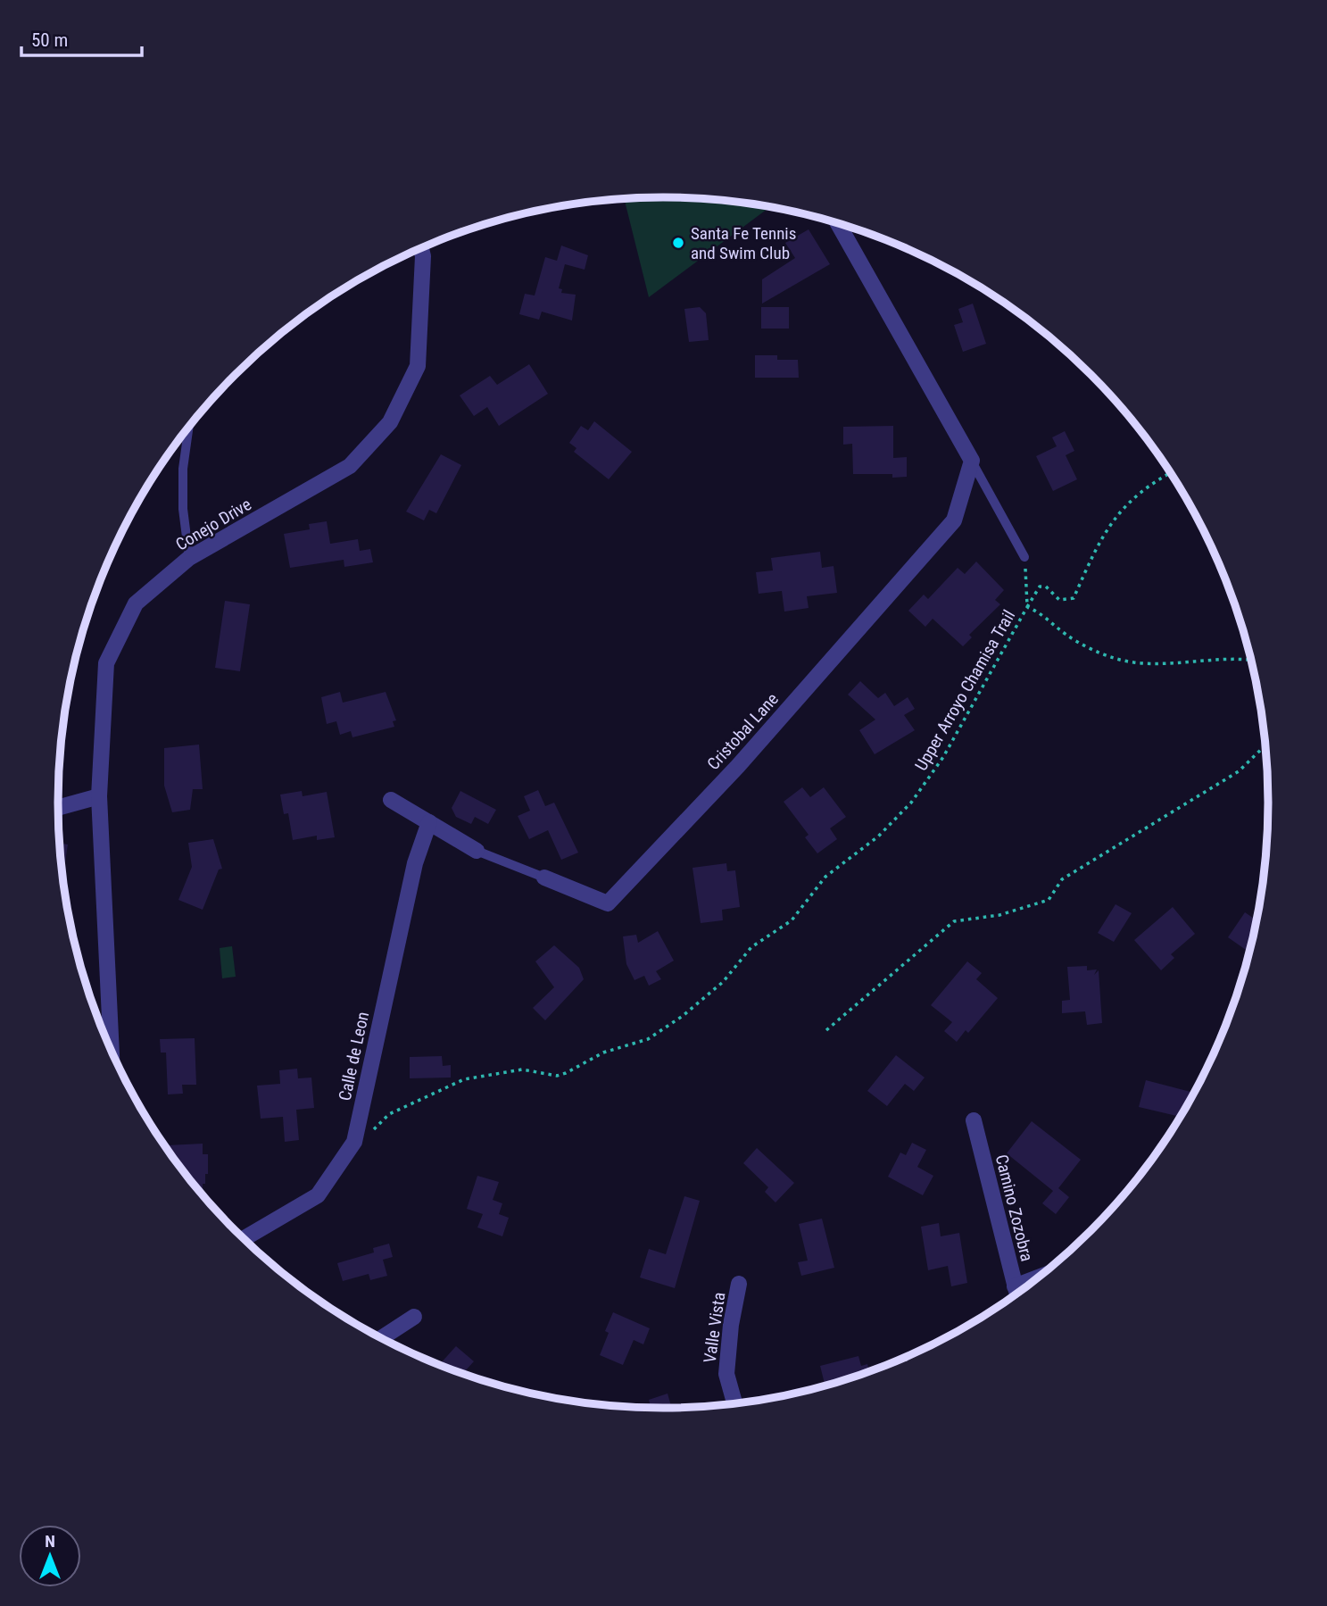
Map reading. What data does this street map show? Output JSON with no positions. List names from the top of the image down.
{
  "streets": {
    "street": [
      "Conejo Drive",
      "Cristobal Lane",
      "Calle de Leon",
      "Camino Zozobra",
      "Valle Vista"
    ],
    "path": ["Upper Arroyo Chamisa Trail"]
  },
  "places": ["Santa Fe Tennis and Swim Club"],
  "scale_bar": "50 m",
  "north": "top"
}
